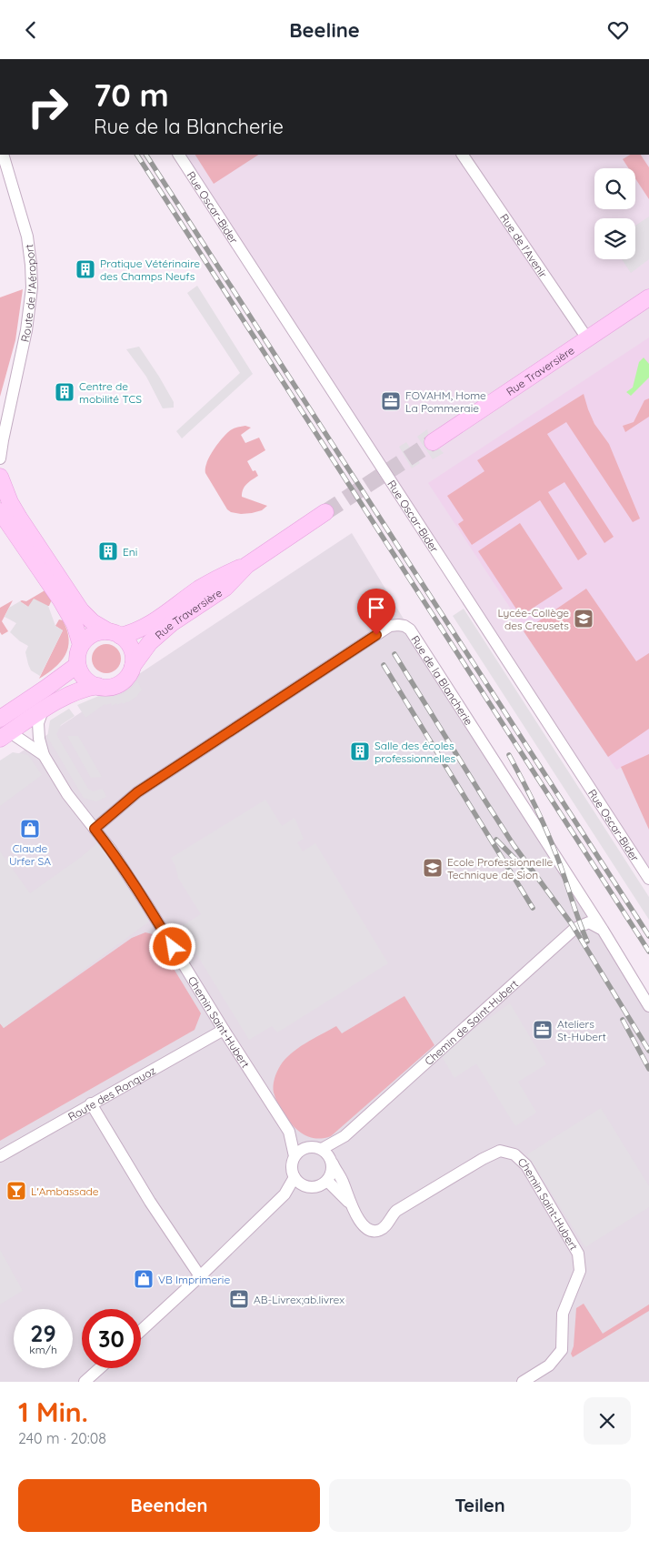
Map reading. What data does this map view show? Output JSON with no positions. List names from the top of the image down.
{
  "streets": {
    "main road": ["Rue Traversière"],
    "street": [
      "Rue Oscar-Bider",
      "Rue de l'Avenir",
      "Route de l'Aéroport",
      "Rue de la Blancherie",
      "Chemin de Saint-Hubert",
      "Chemin Saint-Hubert",
      "Route des Ronquoz"
    ]
  },
  "crossings": [
    ["Rue de l'Avenir", "Rue Traversière"],
    ["Rue de la Blancherie", "Chemin de Saint-Hubert"],
    ["Rue de la Blancherie", "Chemin Saint-Hubert"],
    ["Chemin de Saint-Hubert", "Chemin Saint-Hubert"],
    ["Chemin Saint-Hubert", "Route des Ronquoz"]
  ],
  "places": {
    "building": [
      "Pratique Vétérinaire des Champs Neufs",
      "Centre de mobilité TCS",
      "Eni",
      "Salle des écoles professionnelles"
    ],
    "office": ["FOVAHM, Home La Pommeraie", "Ateliers St-Hubert", "AB-Livrex;ab.livrex"],
    "school or university": ["Lycée-Collège des Creusets", "Ecole Professionnelle Technique de Sion"],
    "shop": ["Claude Urfer SA", "VB Imprimerie"],
    "bar": ["L'Ambassade"]
  },
  "page": {
    "header": "Beeline",
    "turn": ["70 m", "Rue de la Blancherie"],
    "speed": "29 km/h",
    "limit": "30",
    "heading": ["1 Min.", "240 m · 20:08"],
    "buttons": ["Beenden", "Teilen"]
  }
}
